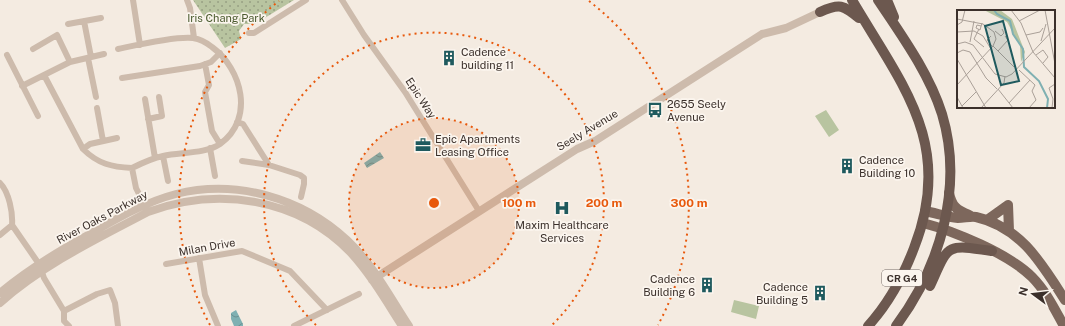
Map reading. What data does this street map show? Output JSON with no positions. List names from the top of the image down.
{
  "streets": {
    "highway": ["CR G4"],
    "street": [
      "Epic Way",
      "Seely Avenue",
      "River Oaks Parkway",
      "Milan Drive"
    ]
  },
  "crossings": [
    ["Epic Way", "Seely Avenue"],
    ["Seely Avenue", "River Oaks Parkway"]
  ],
  "parks": ["Iris Chang Park"],
  "places": {
    "building": [
      "Cadence building 11",
      "Cadence Building 10",
      "Cadence Building 6",
      "Cadence Building 5"
    ],
    "bus stop": ["2655 Seely Avenue"],
    "office": ["Epic Apartments Leasing Office"],
    "hospital": ["Maxim Healthcare Services"]
  },
  "north": "left",
  "rings": ["100 m", "200 m", "300 m"]
}
